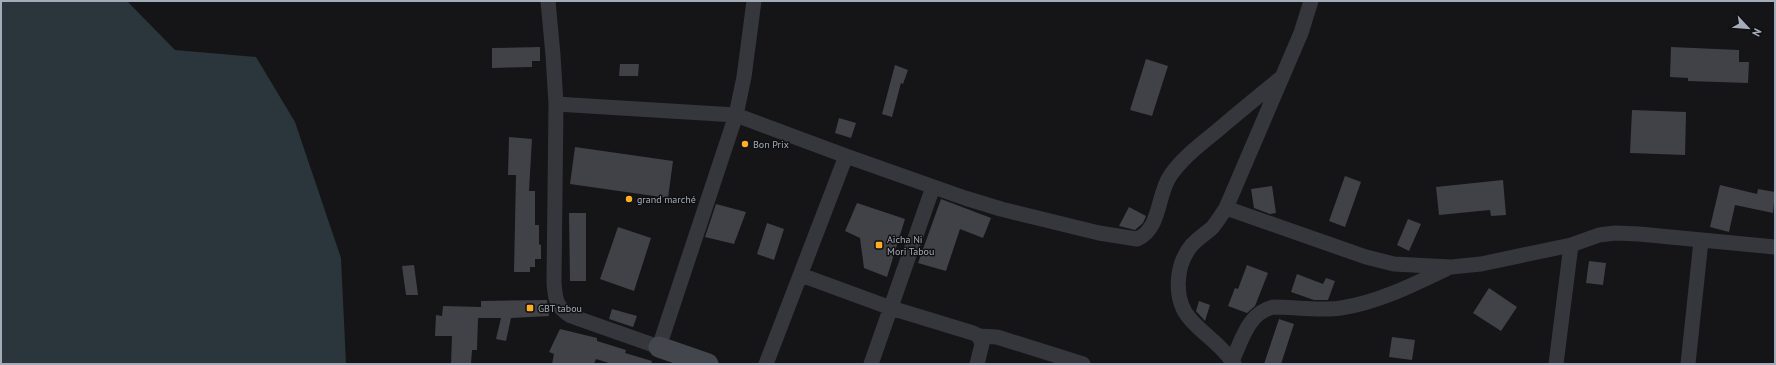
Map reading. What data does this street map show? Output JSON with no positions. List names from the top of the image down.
{
  "places": {
    "other": ["Bon Prix", "grand marché"],
    "transit": ["Aicha Ni Mori Tabou", "GBT tabou"]
  },
  "north": "bottom right"
}
